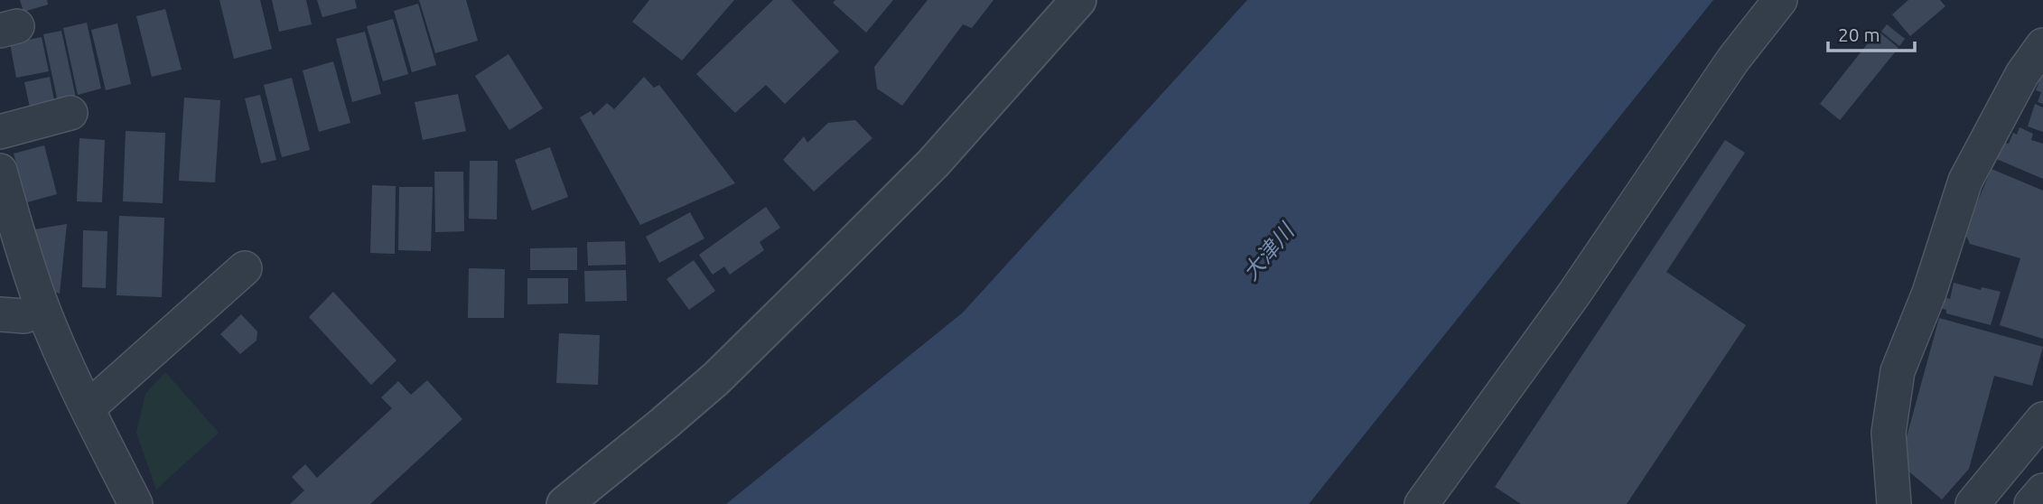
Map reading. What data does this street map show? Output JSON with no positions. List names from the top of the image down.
{
  "water": ["大津川"],
  "scale_bar": "20 m"
}
